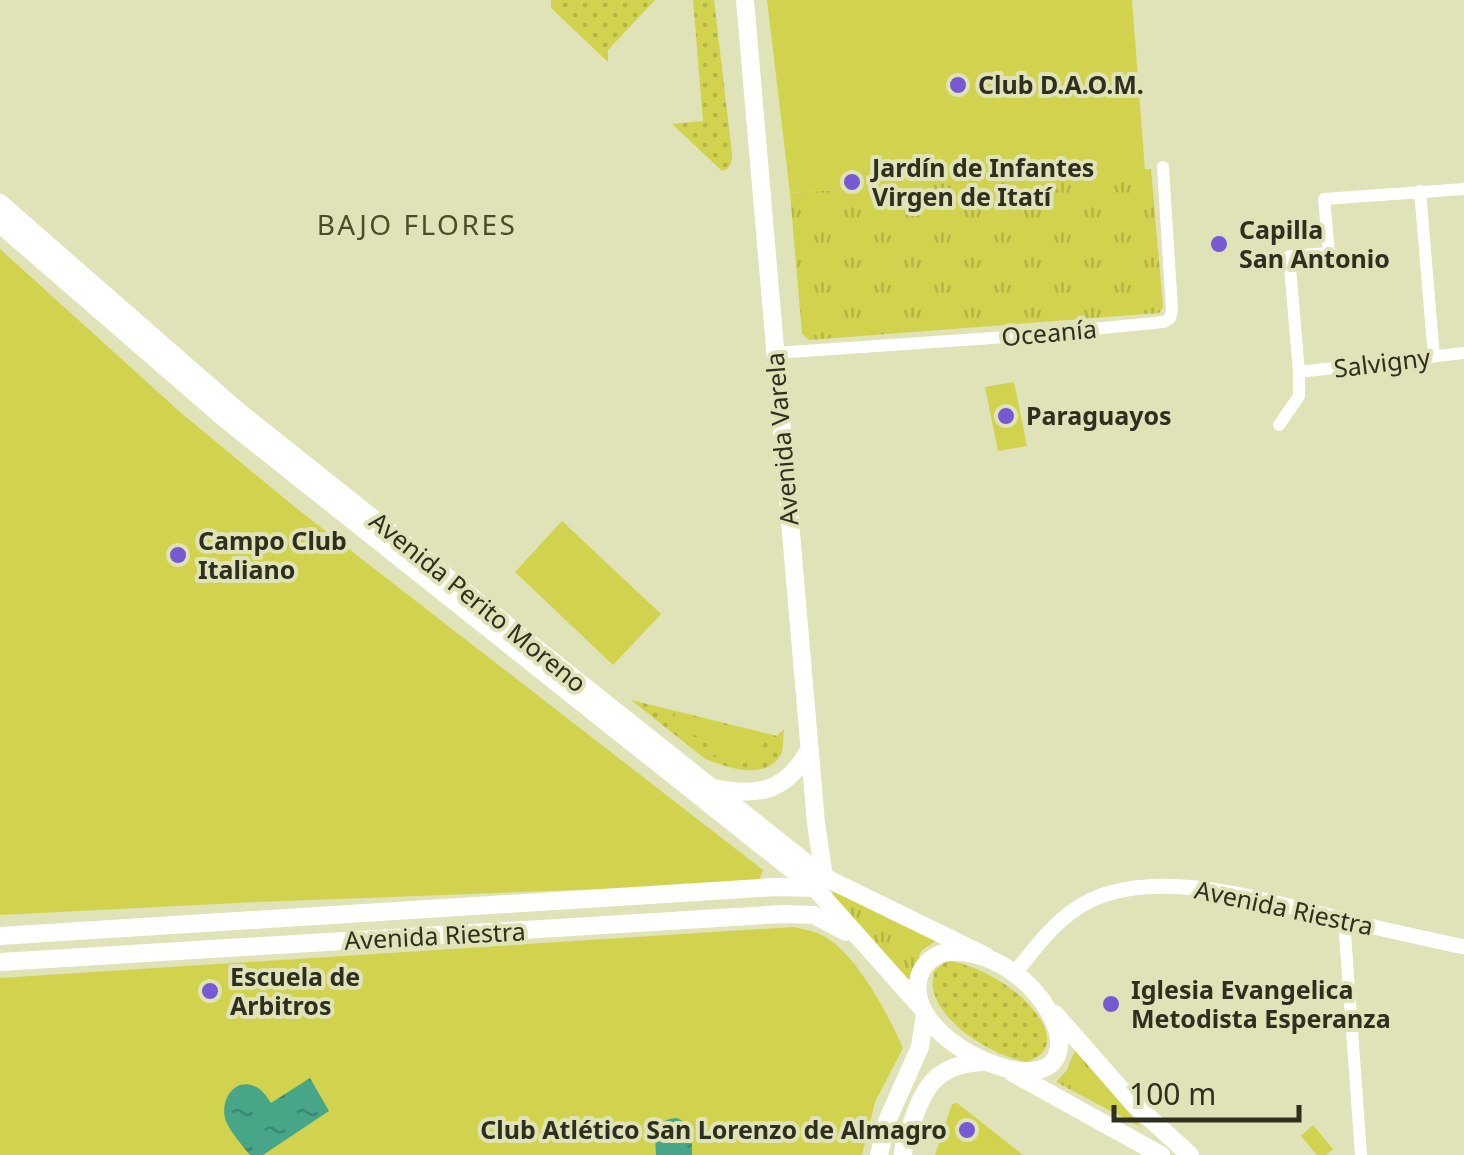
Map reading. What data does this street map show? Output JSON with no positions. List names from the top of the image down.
{
  "streets": {
    "main road": ["Avenida Varela", "Avenida Perito Moreno", "Avenida Riestra"],
    "street": ["Oceanía", "Salvigny"]
  },
  "crossings": [
    ["Oceanía", "Avenida Varela"],
    ["Avenida Varela", "Avenida Perito Moreno"],
    ["Avenida Varela", "Avenida Riestra"],
    ["Avenida Perito Moreno", "Avenida Riestra"]
  ],
  "districts": ["BAJO FLORES"],
  "places": [
    "Club D.A.O.M.",
    "Jardín de Infantes Virgen de Itatí",
    "Capilla San Antonio",
    "Paraguayos",
    "Campo Club Italiano",
    "Escuela de Arbitros",
    "Iglesia Evangelica Metodista Esperanza",
    "Club Atlético San Lorenzo de Almagro"
  ],
  "scale_bar": "100 m"
}
